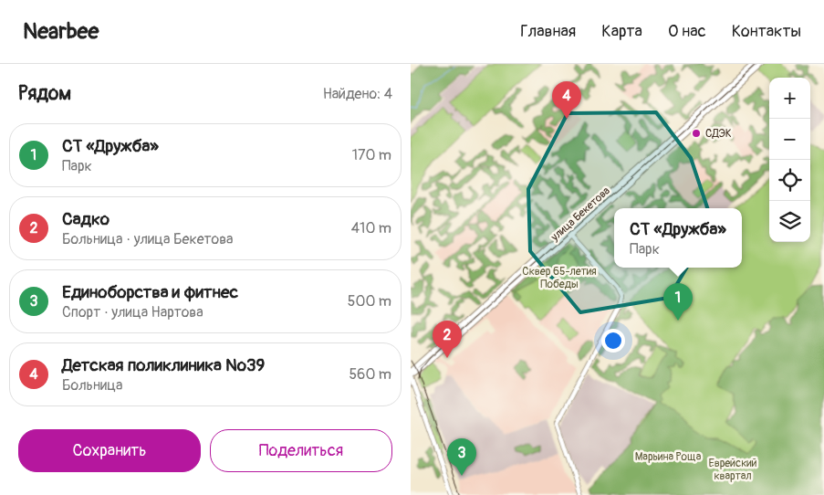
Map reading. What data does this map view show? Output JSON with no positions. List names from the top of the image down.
{
  "streets": {
    "main road": ["улица Бекетова"]
  },
  "parks": ["Сквер 65-летия Победы", "Марьина Роща", "Еврейский квартал"],
  "places": ["СДЭК"],
  "page": {
    "header": "Nearbee",
    "nav": [
      "Главная",
      "Карта",
      "О нас",
      "Контакты"
    ],
    "heading": ["Рядом", "Найдено: 4"],
    "map_buttons": ["+", "−"],
    "pins": [
      "4",
      "1",
      "2",
      "3"
    ],
    "list": [
      {
        "mark": "1",
        "name": "СТ «Дружба»",
        "note": "Парк",
        "value": "170 m"
      },
      {
        "mark": "2",
        "name": "Садко",
        "note": "Больница · улица Бекетова",
        "value": "410 m"
      },
      {
        "mark": "3",
        "name": "Единоборства и фитнес",
        "note": "Спорт · улица Нартова",
        "value": "500 m"
      },
      {
        "mark": "4",
        "name": "Детская поликлиника №39",
        "note": "Больница",
        "value": "560 m"
      }
    ],
    "popup": ["СТ «Дружба»", "Парк"],
    "buttons": ["Сохранить", "Поделиться"]
  }
}
